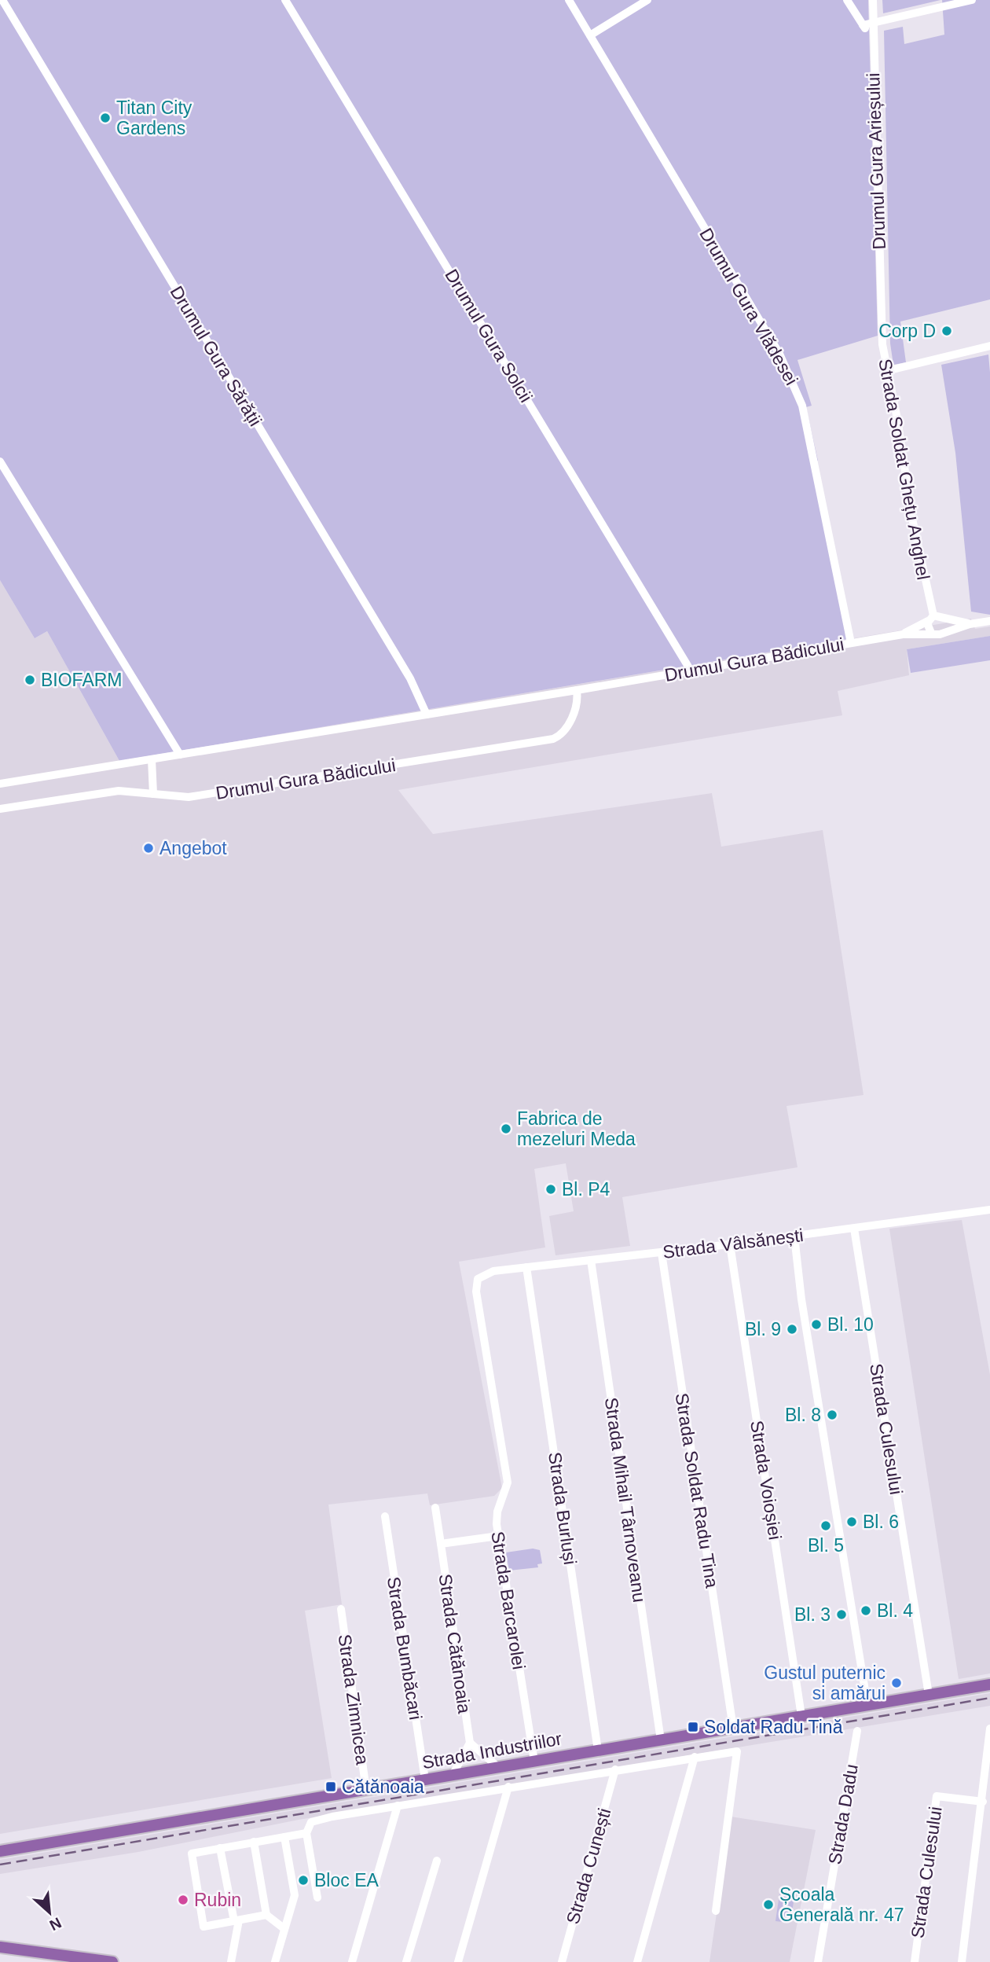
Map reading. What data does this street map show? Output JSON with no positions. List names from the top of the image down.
{
  "streets": {
    "main road": ["Strada Industriilor"],
    "street": [
      "Drumul Gura Arieșului",
      "Drumul Gura Vlădesei",
      "Drumul Gura Solcii",
      "Drumul Gura Sărății",
      "Strada Soldat Ghețu Anghel",
      "Drumul Gura Bădicului",
      "Strada Vâlsănești",
      "Strada Culesului",
      "Strada Voioșiei",
      "Strada Soldat Radu Tina",
      "Strada Mihail Târnoveanu",
      "Strada Burluși",
      "Strada Barcarolei",
      "Strada Cătănoaia",
      "Strada Bumbăcari",
      "Strada Zimnicea",
      "Strada Dadu",
      "Strada Cunești"
    ]
  },
  "crossings": [
    ["Drumul Gura Arieșului", "Strada Soldat Ghețu Anghel"],
    ["Drumul Gura Vlădesei", "Drumul Gura Bădicului"],
    ["Drumul Gura Solcii", "Drumul Gura Bădicului"],
    ["Drumul Gura Sărății", "Drumul Gura Bădicului"],
    ["Strada Soldat Ghețu Anghel", "Drumul Gura Bădicului"],
    ["Strada Vâlsănești", "Strada Culesului"],
    ["Strada Vâlsănești", "Strada Voioșiei"],
    ["Strada Vâlsănești", "Strada Soldat Radu Tina"],
    ["Strada Vâlsănești", "Strada Mihail Târnoveanu"],
    ["Strada Vâlsănești", "Strada Burluși"],
    ["Strada Vâlsănești", "Strada Barcarolei"],
    ["Strada Culesului", "Strada Industriilor"],
    ["Strada Voioșiei", "Strada Industriilor"],
    ["Strada Soldat Radu Tina", "Strada Industriilor"],
    ["Strada Mihail Târnoveanu", "Strada Industriilor"],
    ["Strada Burluși", "Strada Industriilor"],
    ["Strada Barcarolei", "Strada Industriilor"],
    ["Strada Bumbăcari", "Strada Industriilor"],
    ["Strada Zimnicea", "Strada Industriilor"]
  ],
  "places": {
    "other": [
      "Titan City Gardens",
      "Corp D",
      "BIOFARM",
      "Angebot",
      "Fabrica de mezeluri Meda",
      "Bl. P4",
      "Bl. 10",
      "Bl. 9",
      "Bl. 8",
      "Bl. 6",
      "Bl. 5",
      "Bl. 4",
      "Bl. 3",
      "Gustul puternic si amărui",
      "Bloc EA",
      "Rubin",
      "Școala Generală nr. 47"
    ],
    "transit": ["Soldat Radu Tină", "Cătănoaia"]
  },
  "north": "bottom right"
}
